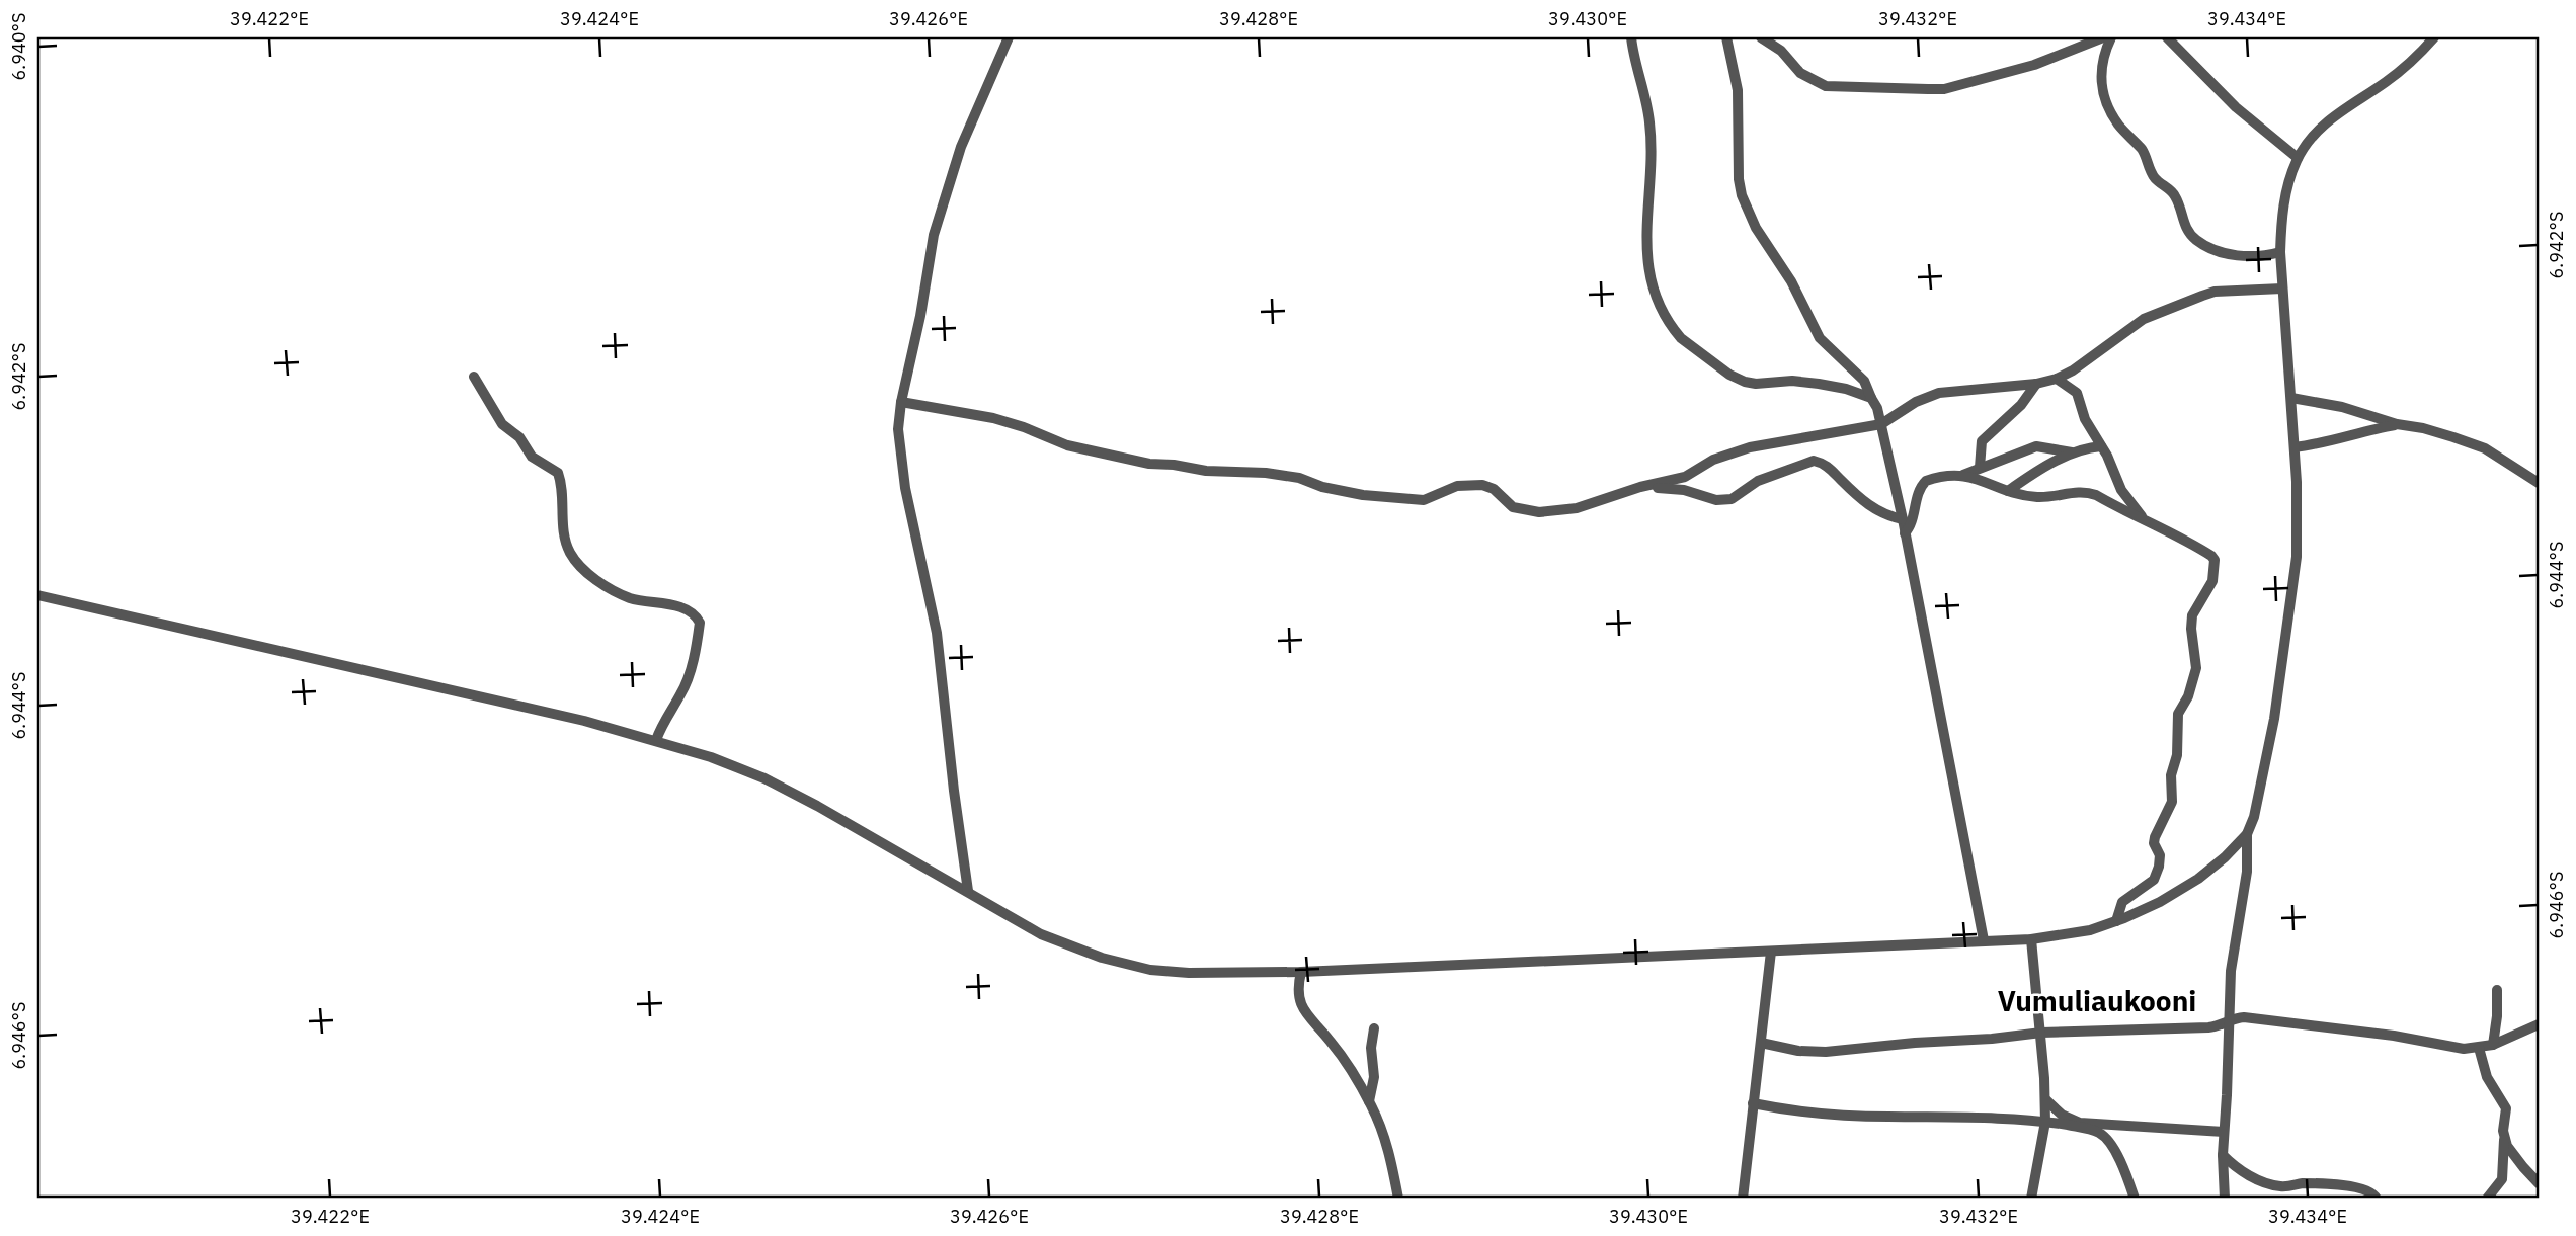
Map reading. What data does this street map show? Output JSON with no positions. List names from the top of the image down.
{
  "districts": ["Vumuliaukooni"],
  "coordinates": [
    "39.422°E",
    "39.424°E",
    "39.426°E",
    "39.428°E",
    "39.430°E",
    "39.432°E",
    "39.434°E",
    "6.940°S",
    "6.942°S",
    "6.944°S",
    "6.946°S"
  ]
}
